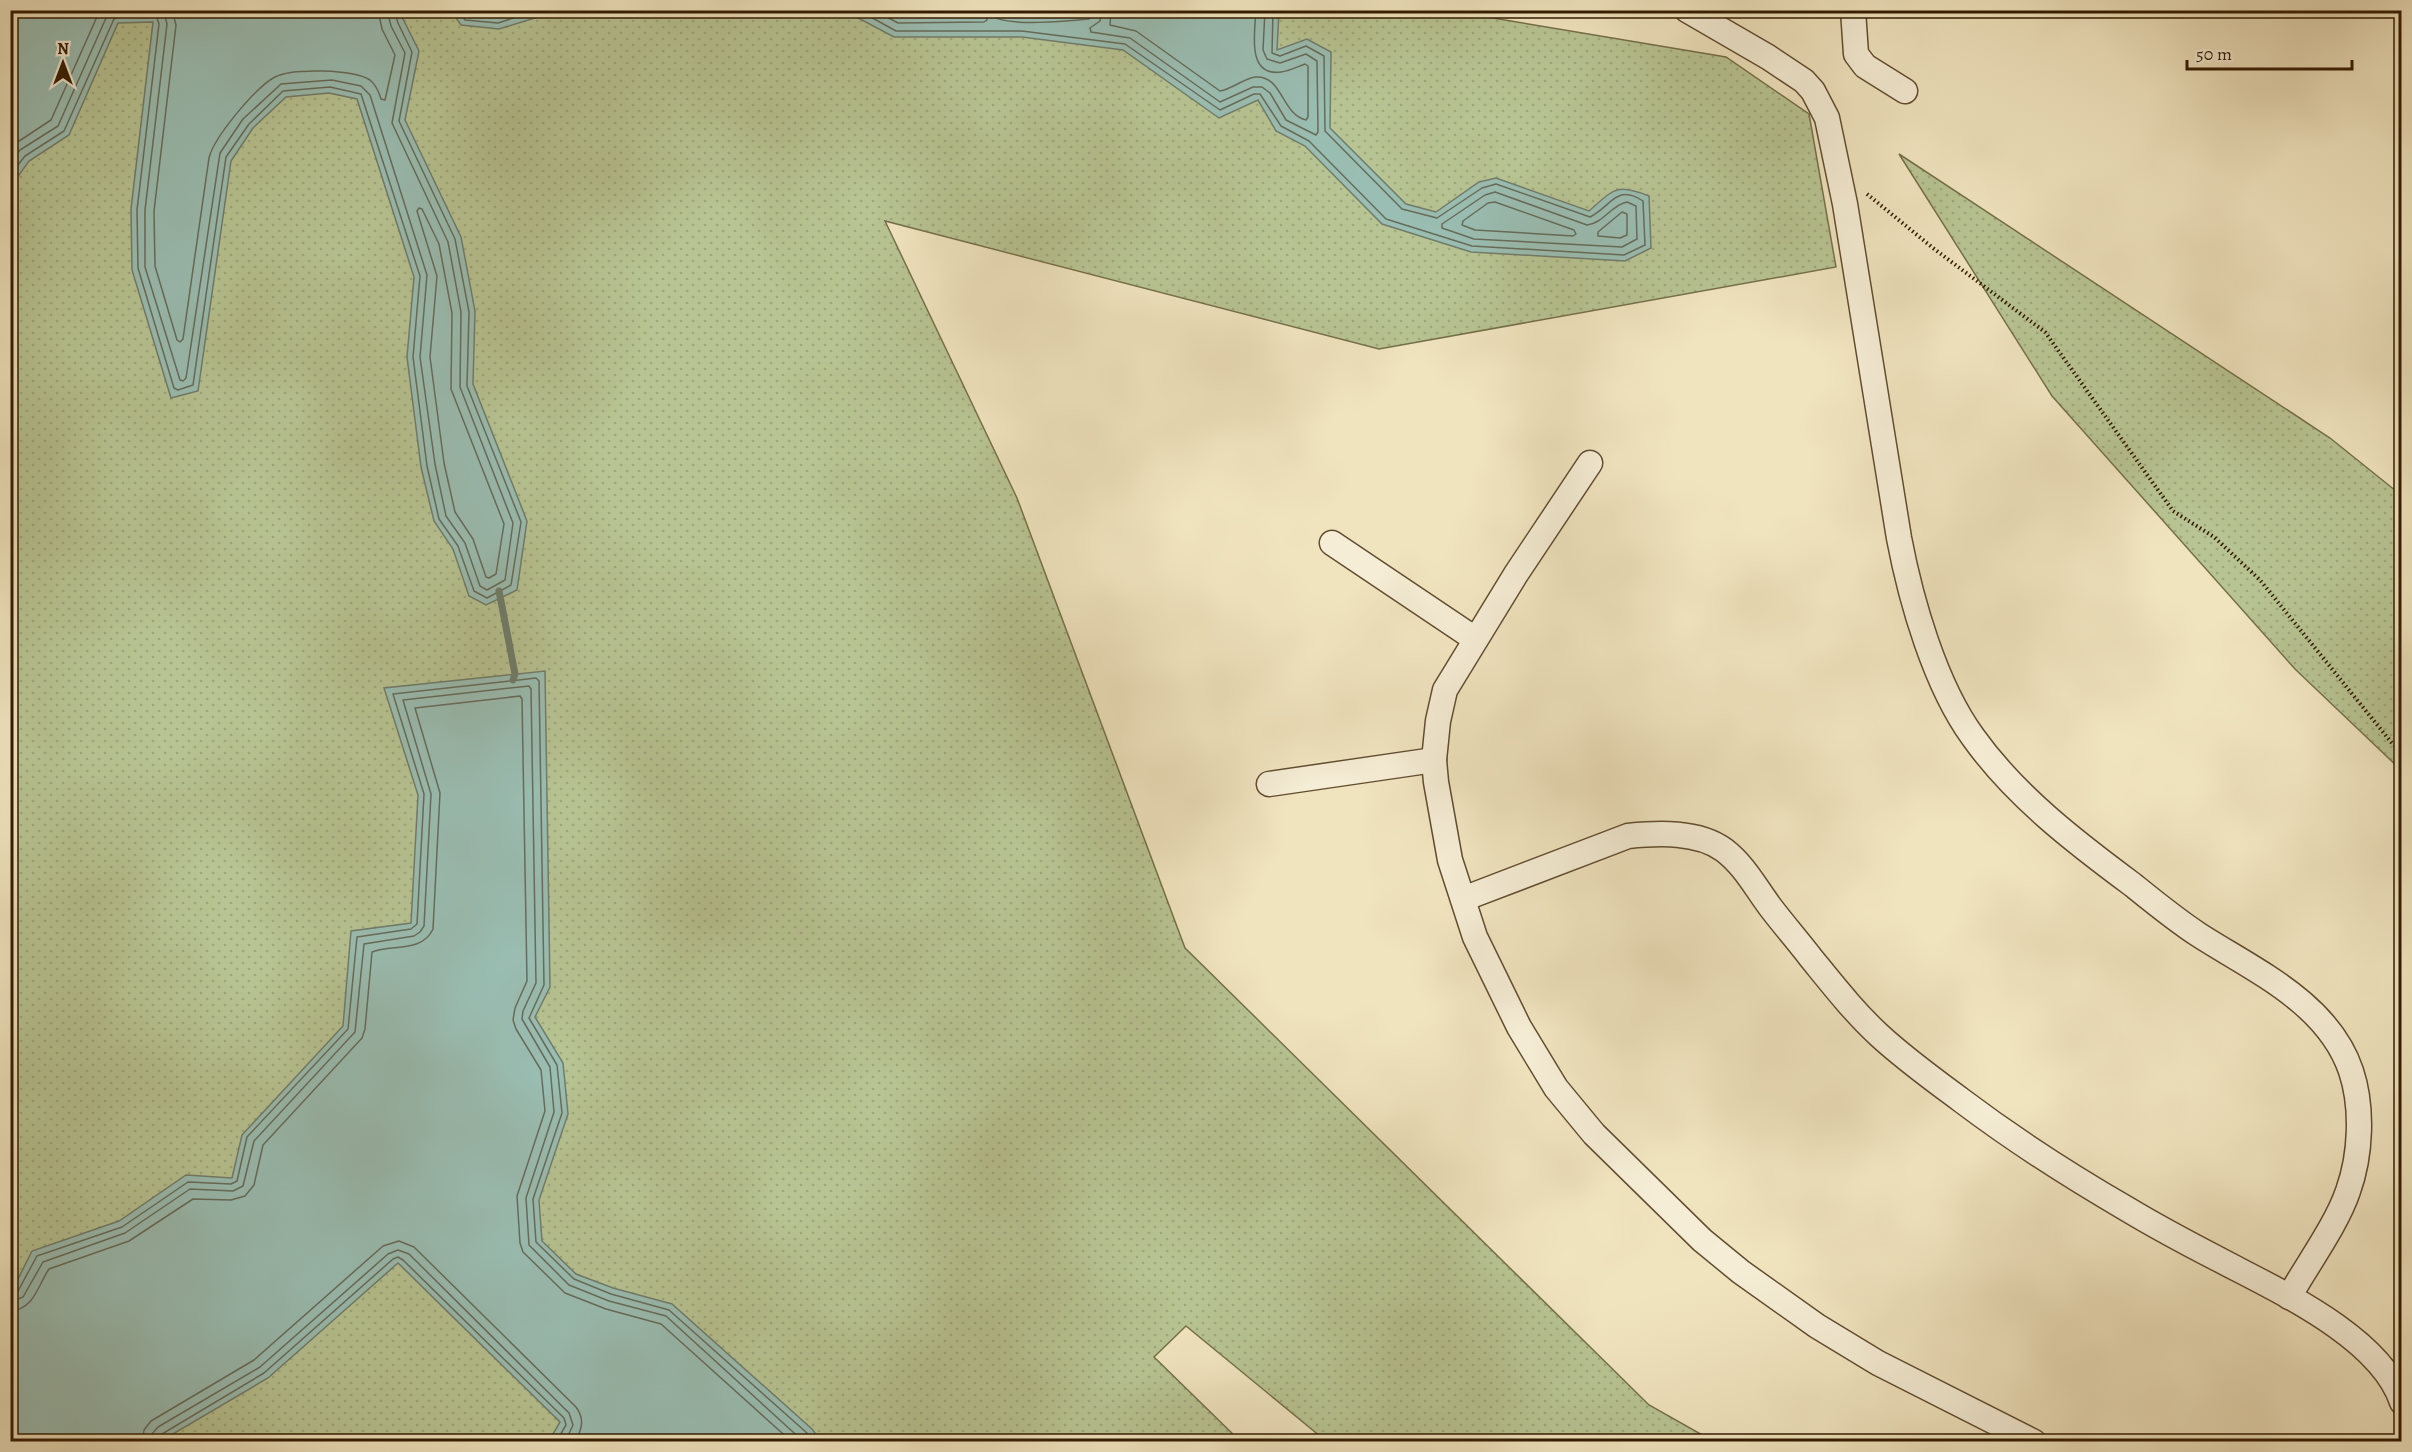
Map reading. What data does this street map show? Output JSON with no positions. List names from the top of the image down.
{
  "scale_bar": "50 m",
  "north": "top"
}
